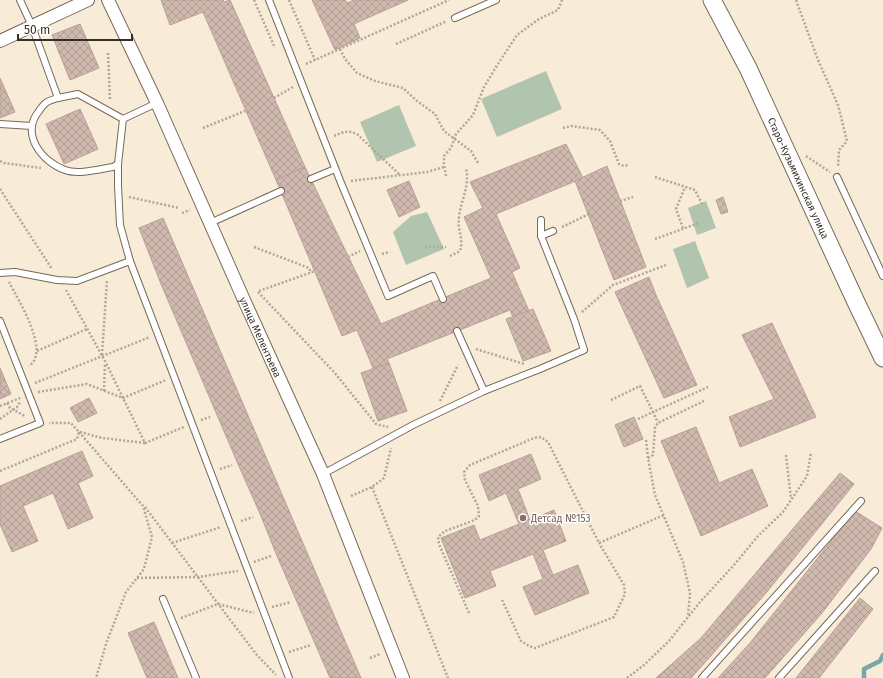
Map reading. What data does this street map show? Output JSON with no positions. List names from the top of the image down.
{
  "streets": {
    "main road": ["Старо-Кузьмихинская улица"],
    "street": ["улица Мелентьева"]
  },
  "places": ["Детсад №153"],
  "scale_bar": "50 m"
}
